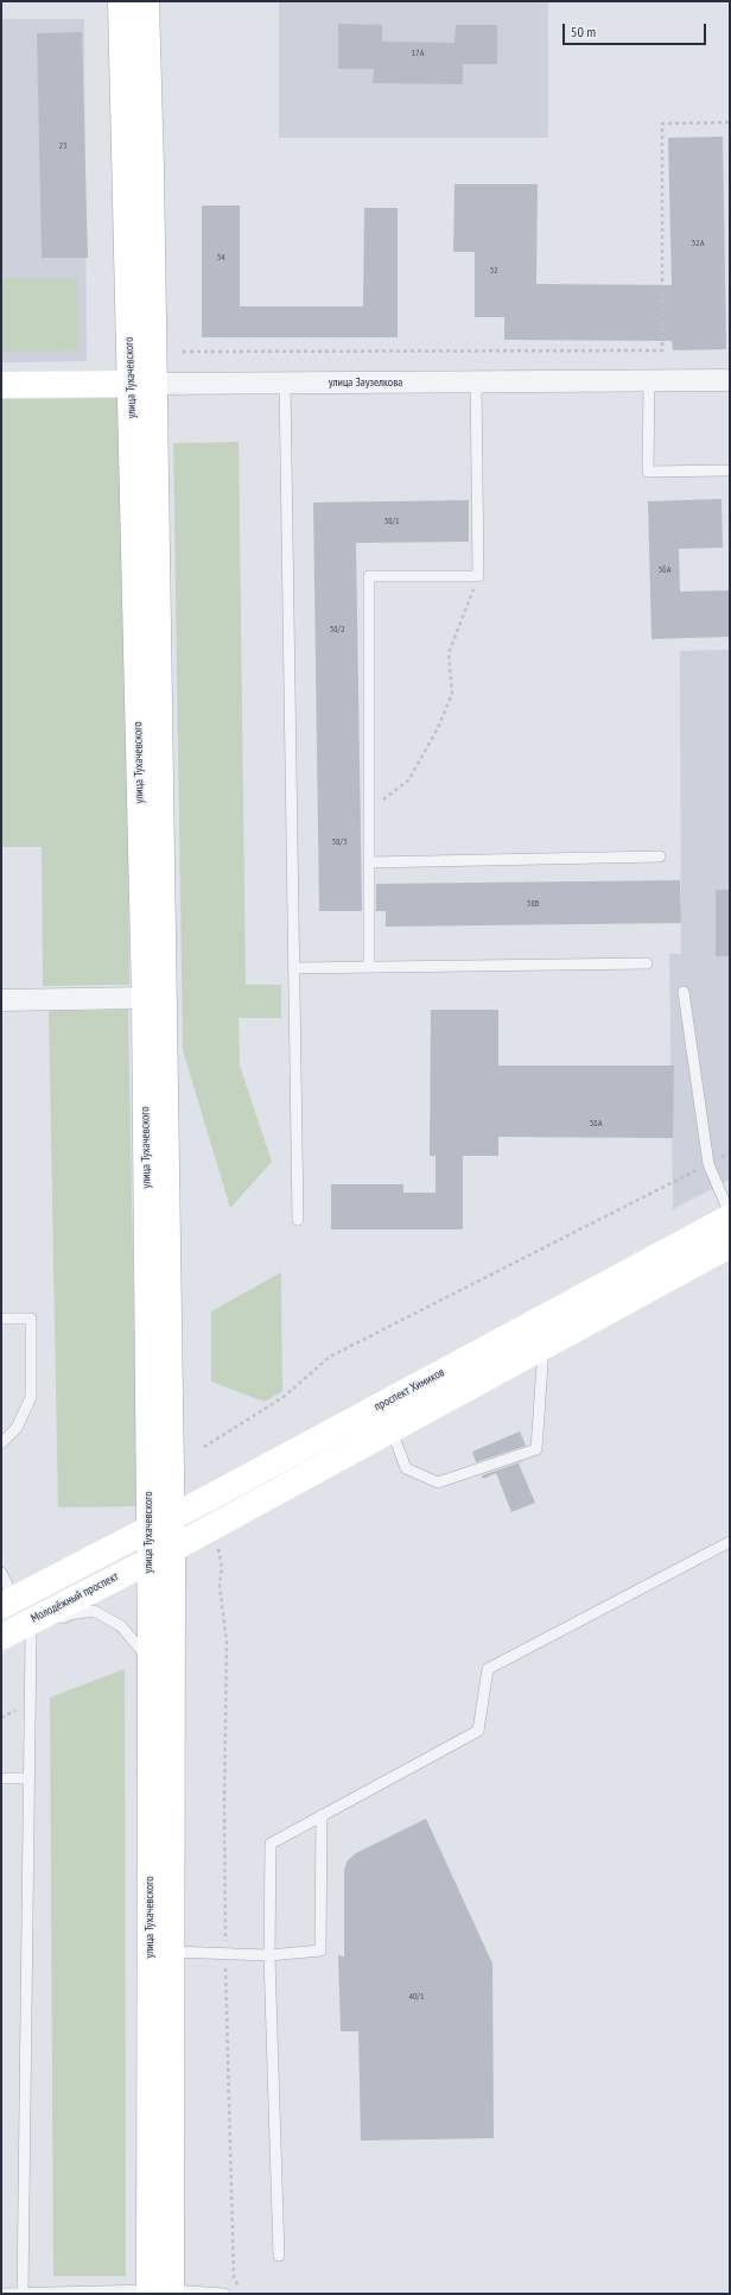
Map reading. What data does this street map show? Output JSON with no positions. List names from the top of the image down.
{
  "streets": {
    "main road": [
      "улица Тухачевского",
      "улица Заузелкова",
      "проспект Химиков",
      "Молодёжный проспект"
    ]
  },
  "crossings": [
    ["улица Тухачевского", "улица Заузелкова"],
    ["улица Тухачевского", "проспект Химиков"],
    ["улица Тухачевского", "Молодёжный проспект"],
    ["проспект Химиков", "Молодёжный проспект"]
  ],
  "house_numbers": [
    "17А",
    "23",
    "32А",
    "34",
    "32",
    "38/1",
    "36А",
    "38/2",
    "38/3",
    "38Б",
    "38А",
    "40/1"
  ],
  "scale_bar": "50 m"
}
